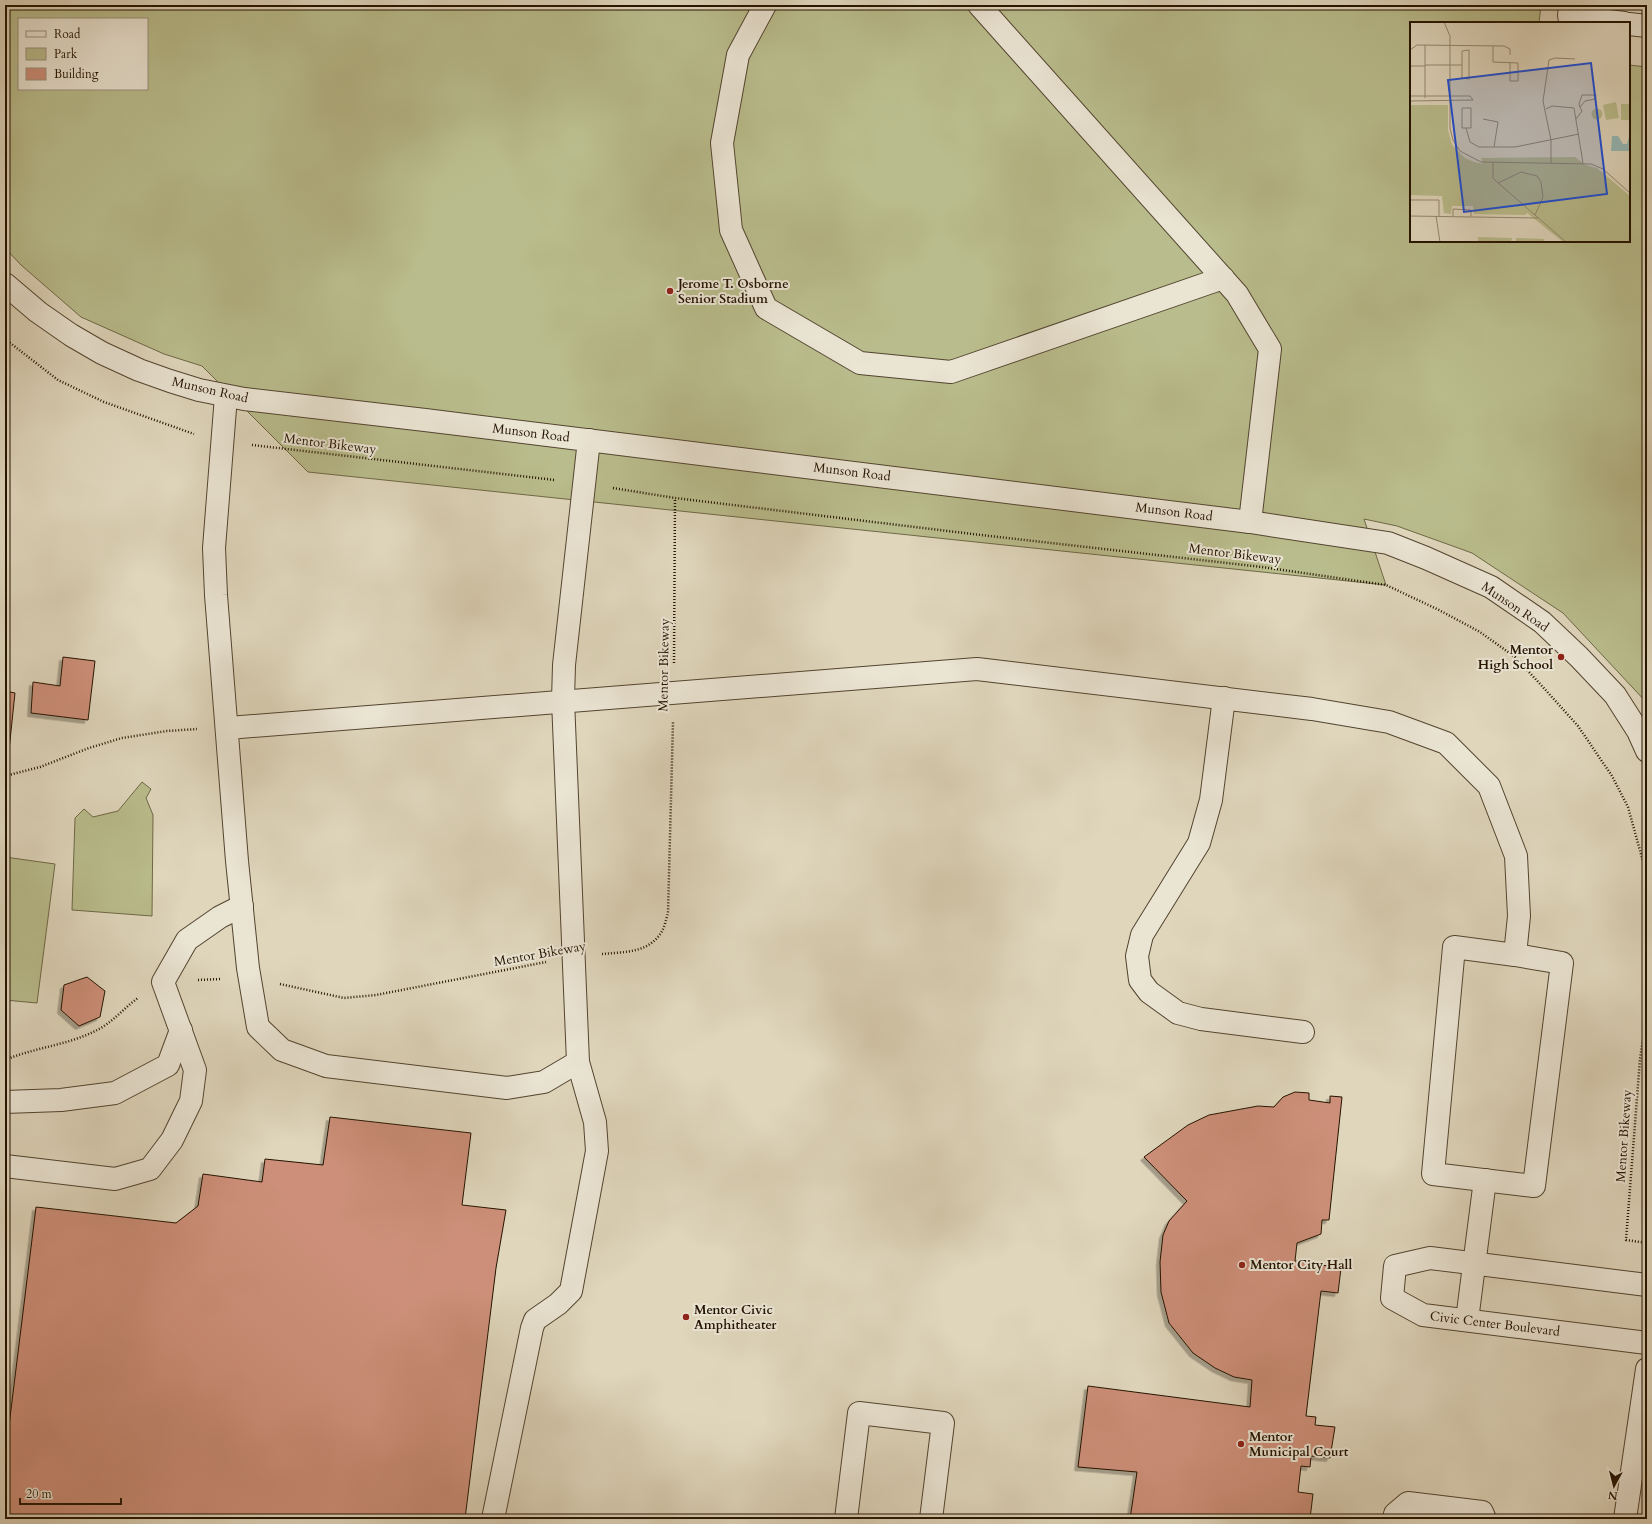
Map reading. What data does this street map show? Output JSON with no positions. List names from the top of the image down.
{
  "streets": {
    "street": ["Munson Road", "Civic Center Boulevard"],
    "path": ["Mentor Bikeway"]
  },
  "places": [
    "Jerome T. Osborne Senior Stadium",
    "Mentor High School",
    "Mentor City Hall",
    "Mentor Civic Amphitheater",
    "Mentor Municipal Court"
  ],
  "legend": ["Road", "Park", "Building"],
  "scale_bar": "20 m",
  "north": "bottom"
}
